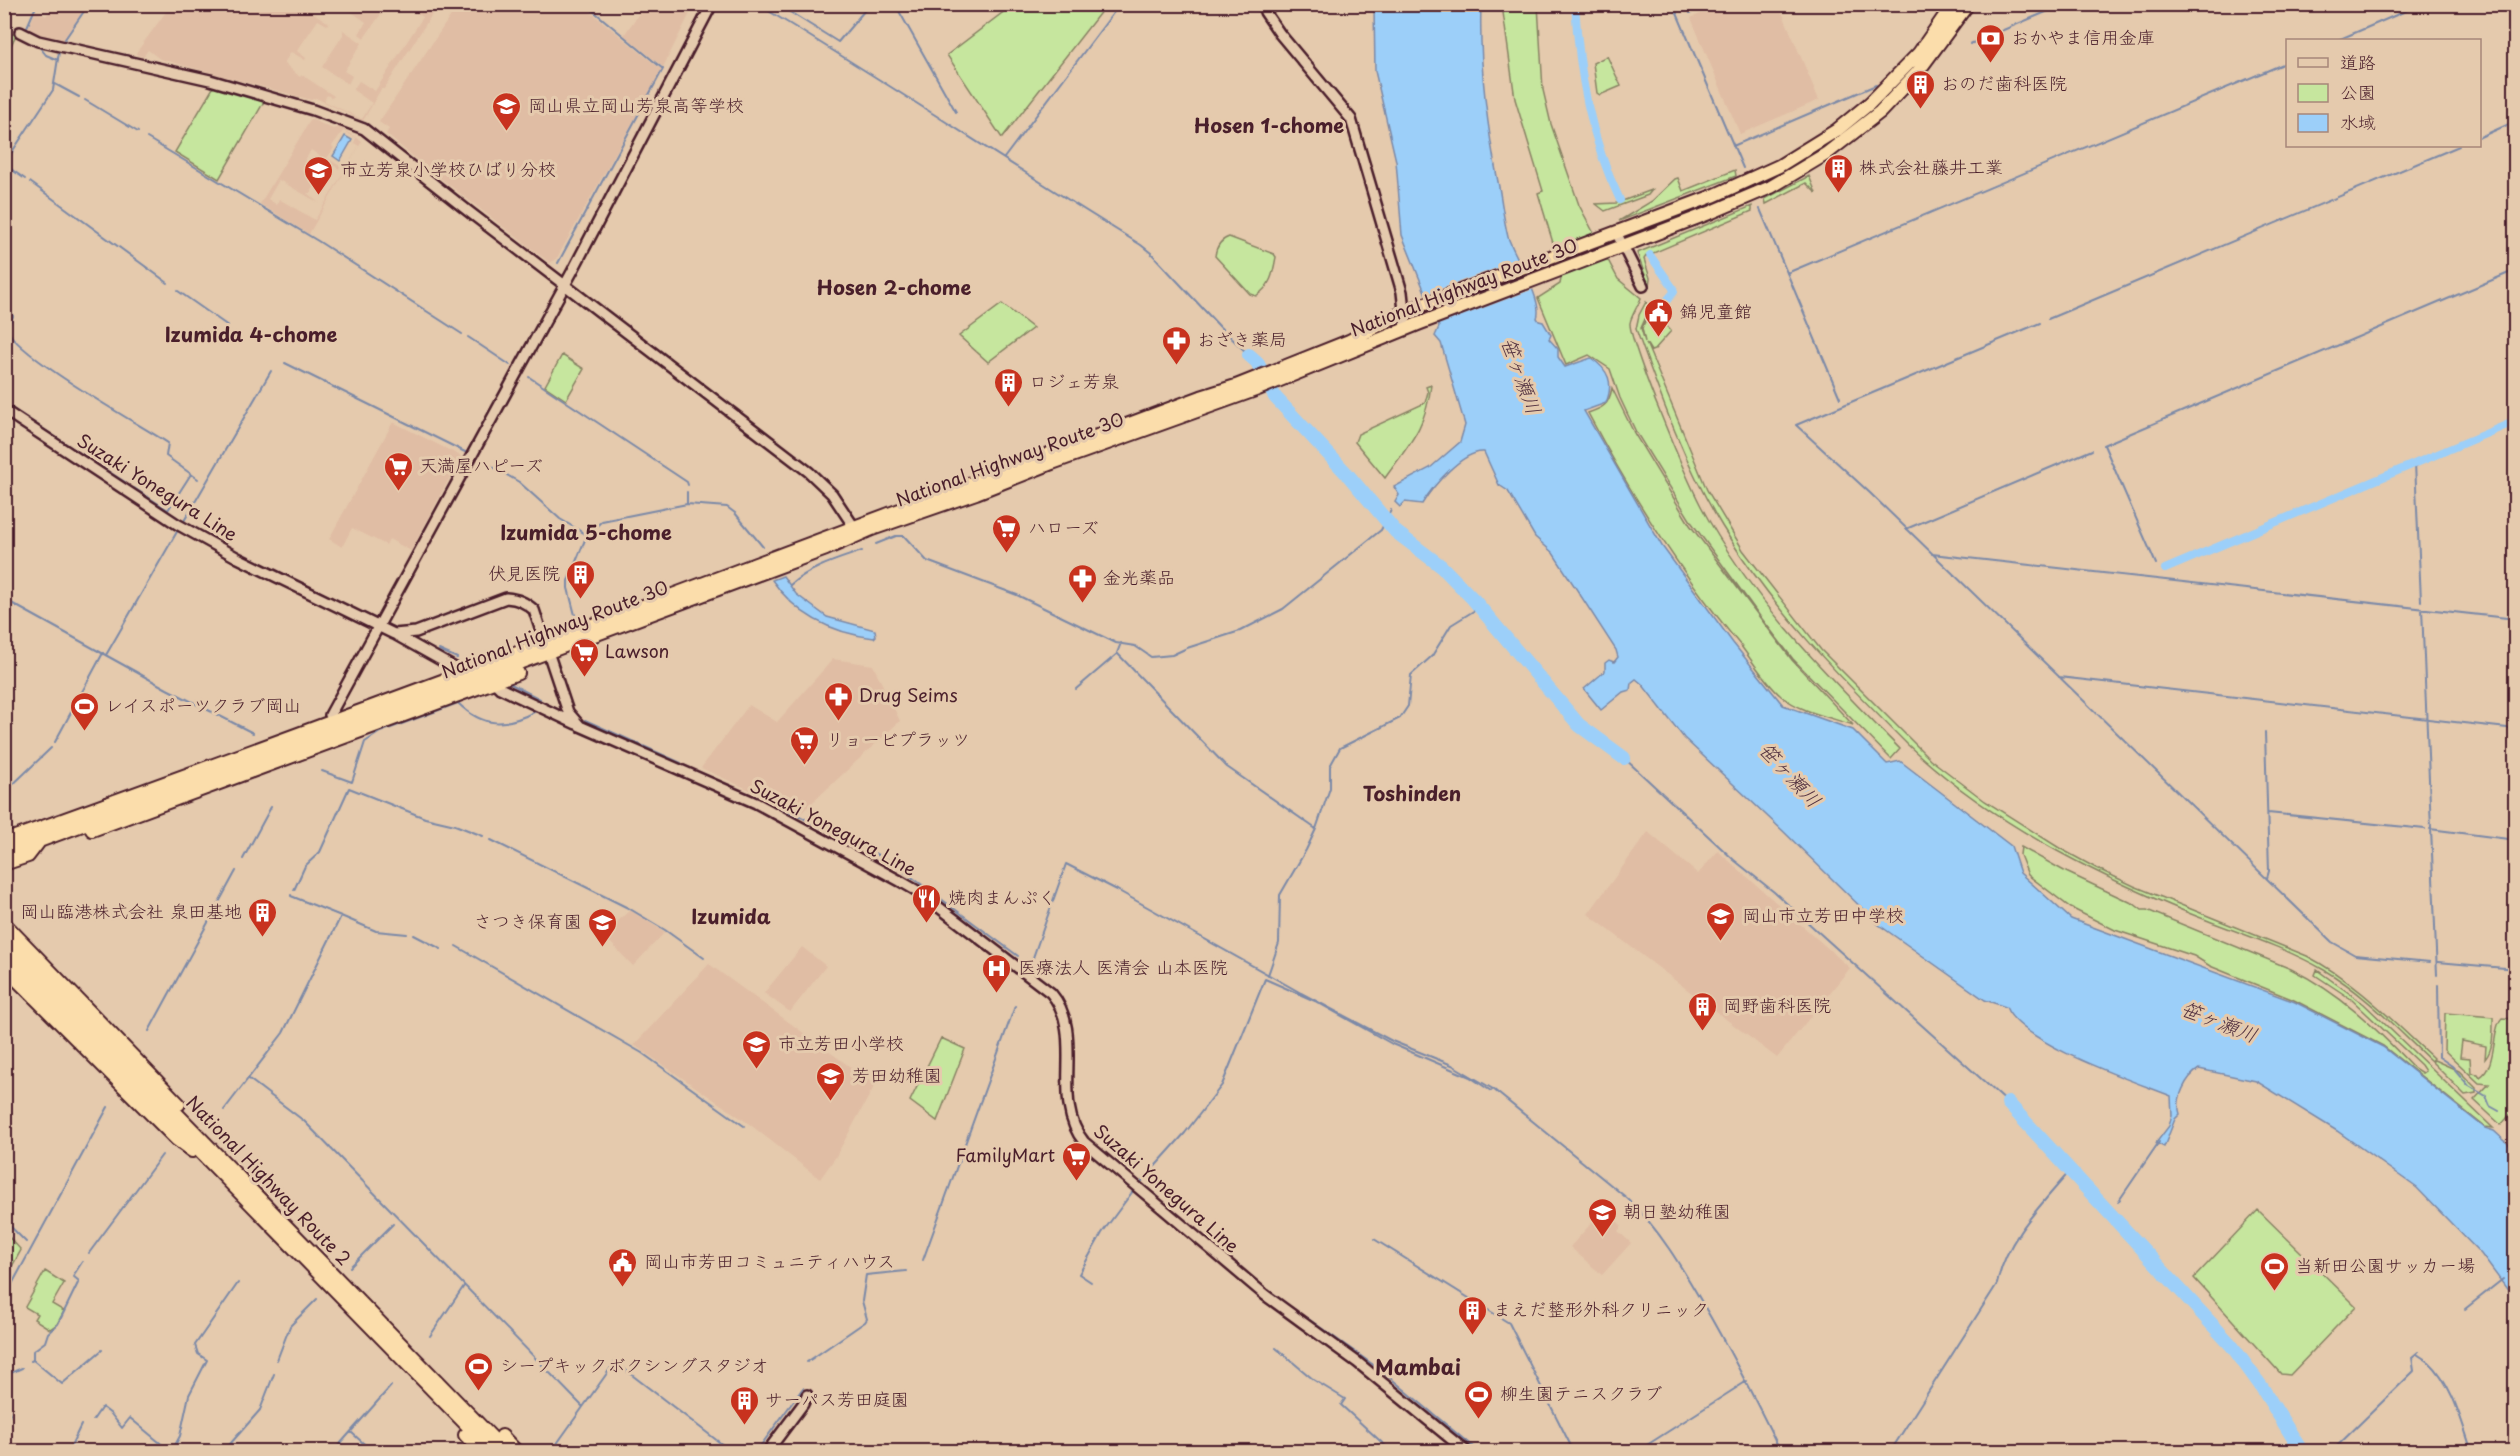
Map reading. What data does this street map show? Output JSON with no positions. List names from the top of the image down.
{
  "streets": {
    "highway": ["National Highway Route 30", "National Highway Route 2"],
    "street": ["Suzaki Yonegura Line"]
  },
  "districts": [
    "Hosen 1-chome",
    "Hosen 2-chome",
    "Izumida 4-chome",
    "Izumida 5-chome",
    "Toshinden",
    "Izumida",
    "Mambai"
  ],
  "water": ["笹ヶ瀬川"],
  "places": {
    "bank": ["おかやま信用金庫"],
    "building": [
      "おのだ歯科医院",
      "株式会社藤井工業",
      "ロジェ芳泉",
      "伏見医院",
      "岡山臨港株式会社 泉田基地",
      "岡野歯科医院",
      "まえだ整形外科クリニック",
      "サーパス芳田庭園"
    ],
    "school or university": [
      "岡山県立岡山芳泉高等学校",
      "市立芳泉小学校ひばり分校",
      "岡山市立芳田中学校",
      "さつき保育園",
      "市立芳田小学校",
      "芳田幼稚園",
      "朝日塾幼稚園"
    ],
    "public building": ["錦児童館", "岡山市芳田コミュニティハウス"],
    "pharmacy": ["おざき薬局", "金光薬品", "Drug Seims"],
    "supermarket": [
      "天満屋ハピーズ",
      "ハローズ",
      "Lawson",
      "リョービプラッツ",
      "FamilyMart"
    ],
    "sports": [
      "レイスポーツクラブ岡山",
      "当新田公園サッカー場",
      "シープキックボクシングスタジオ",
      "柳生園テニスクラブ"
    ],
    "restaurant": ["焼肉まんぷく"],
    "hospital": ["医療法人 医清会 山本医院"]
  },
  "legend": ["道路", "公園", "水域"]
}
